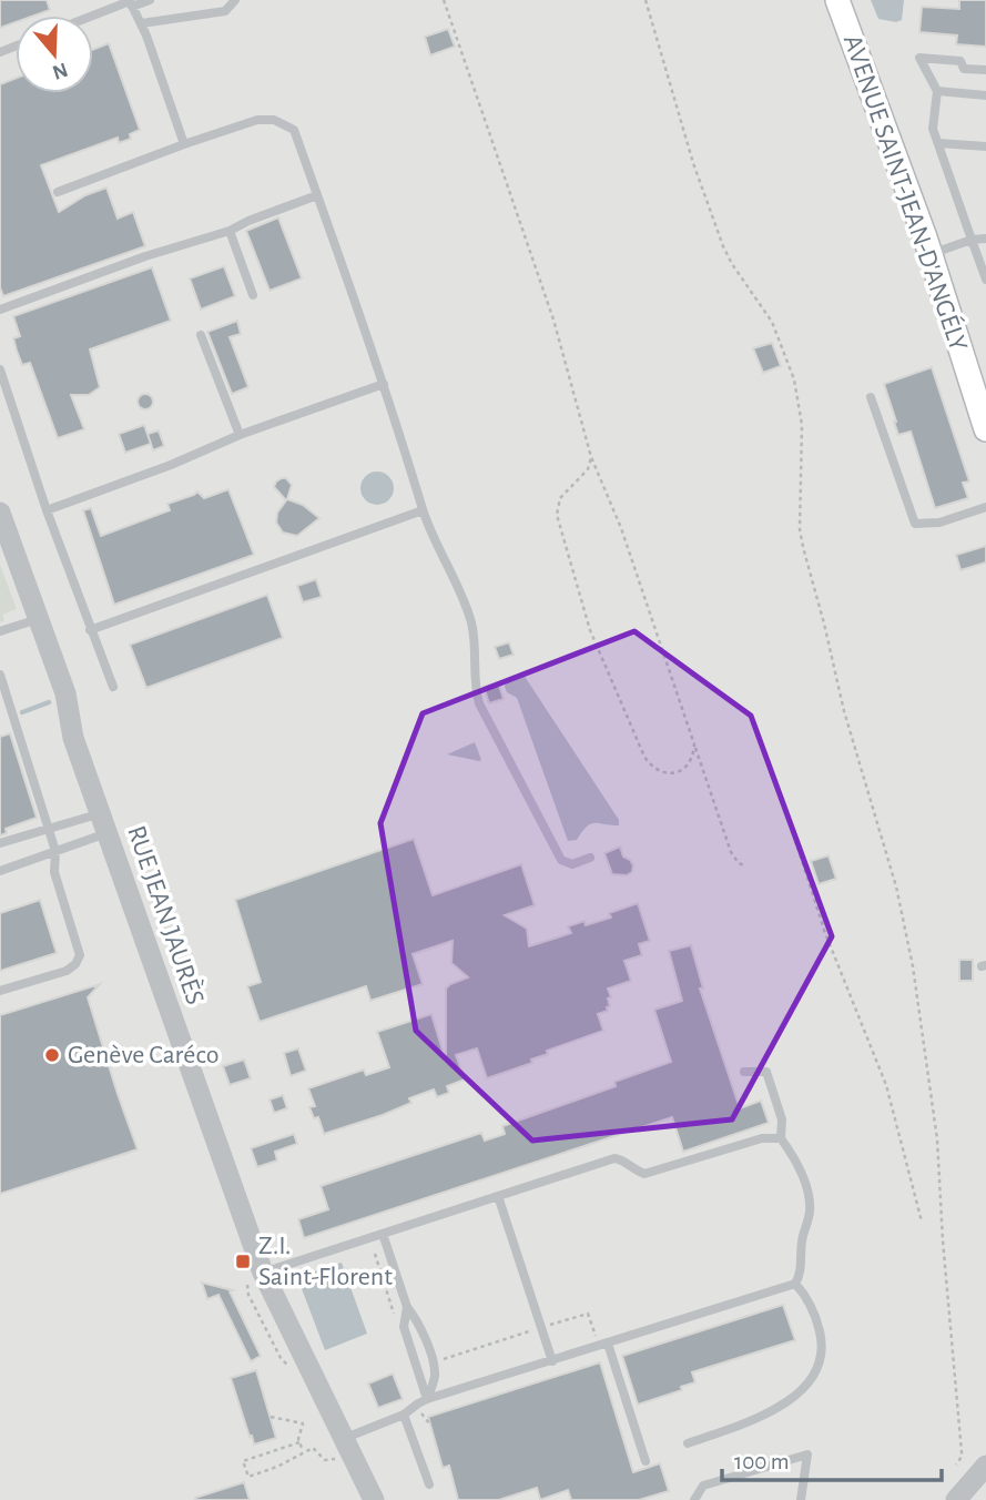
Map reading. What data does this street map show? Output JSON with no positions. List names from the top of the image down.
{
  "streets": {
    "main road": ["AVENUE SAINT-JEAN-D'ANGÉLY"],
    "street": ["RUE JEAN JAURÈS"]
  },
  "places": {
    "other": ["Genève Caréco"],
    "transit": ["Z.I. Saint-Florent"]
  },
  "scale_bar": "100 m",
  "north": "bottom"
}
